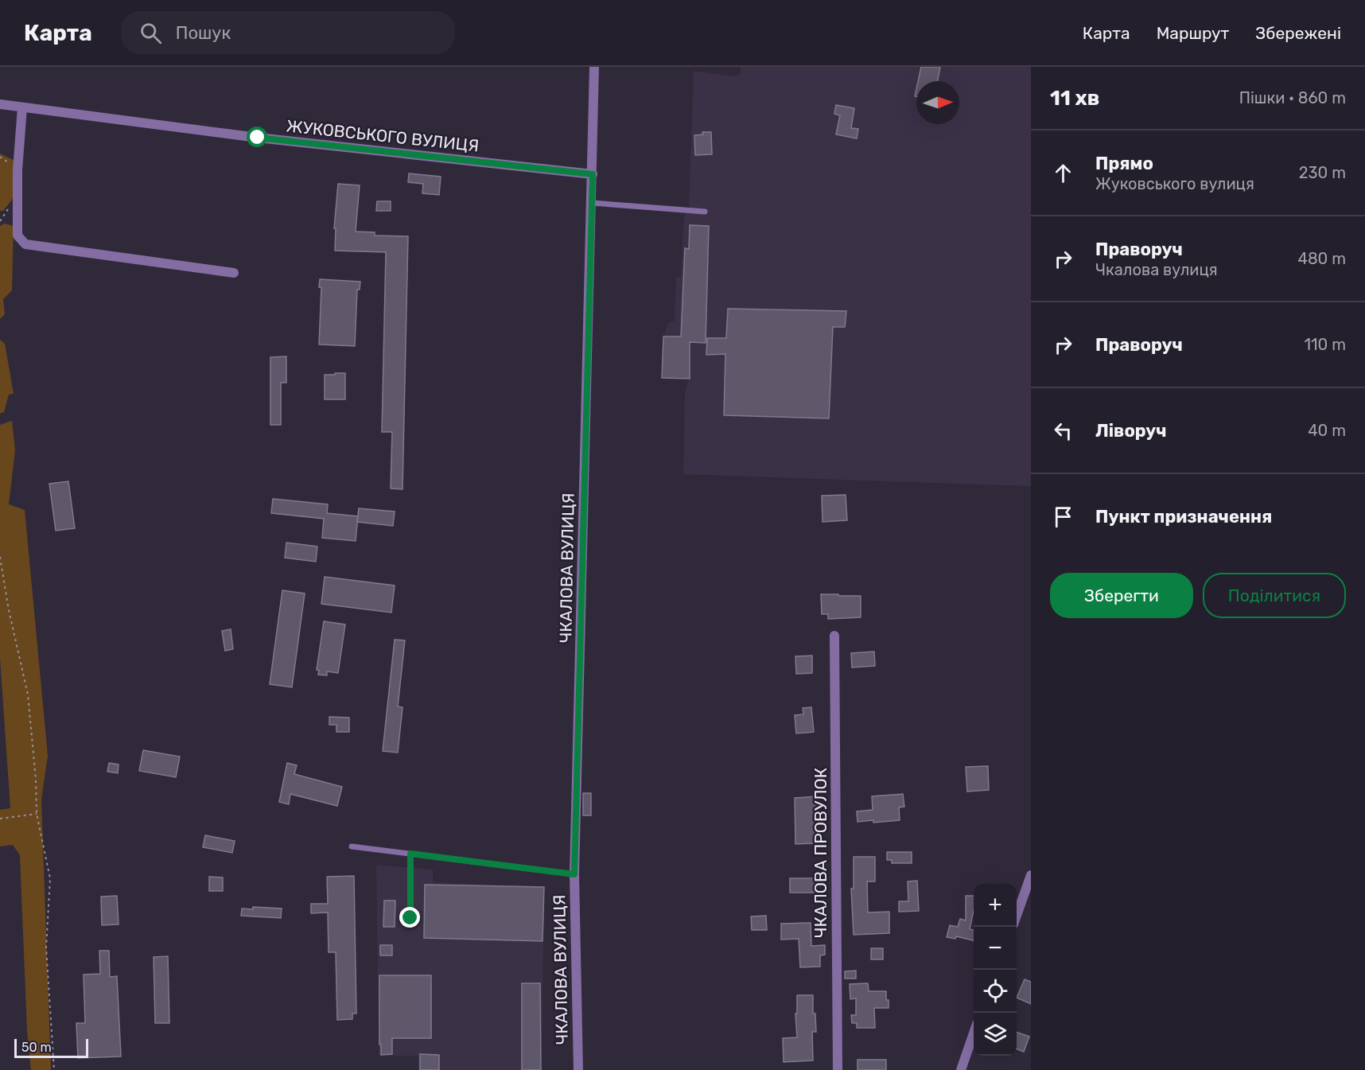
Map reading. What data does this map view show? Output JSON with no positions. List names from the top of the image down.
{
  "streets": {
    "street": ["ЖУКОВСЬКОГО ВУЛИЦЯ", "ЧКАЛОВА ВУЛИЦЯ", "ЧКАЛОВА ПРОВУЛОК"]
  },
  "crossings": [
    ["ЖУКОВСЬКОГО ВУЛИЦЯ", "ЧКАЛОВА ВУЛИЦЯ"]
  ],
  "scale_bar": "50 m",
  "north": "right",
  "page": {
    "header": "Карта",
    "search": "Пошук",
    "nav": ["Карта", "Маршрут", "Збережені"],
    "heading": ["11 хв", "Пішки · 860 m"],
    "list": [
      ["Прямо", "Жуковського вулиця", "230 m"],
      ["Праворуч", "Чкалова вулиця", "480 m"],
      ["Праворуч", "110 m"],
      ["Ліворуч", "40 m"],
      "Пункт призначення"
    ],
    "buttons": ["Зберегти", "Поділитися"],
    "map_buttons": ["+", "−"],
    "scale": "50 m"
  }
}
